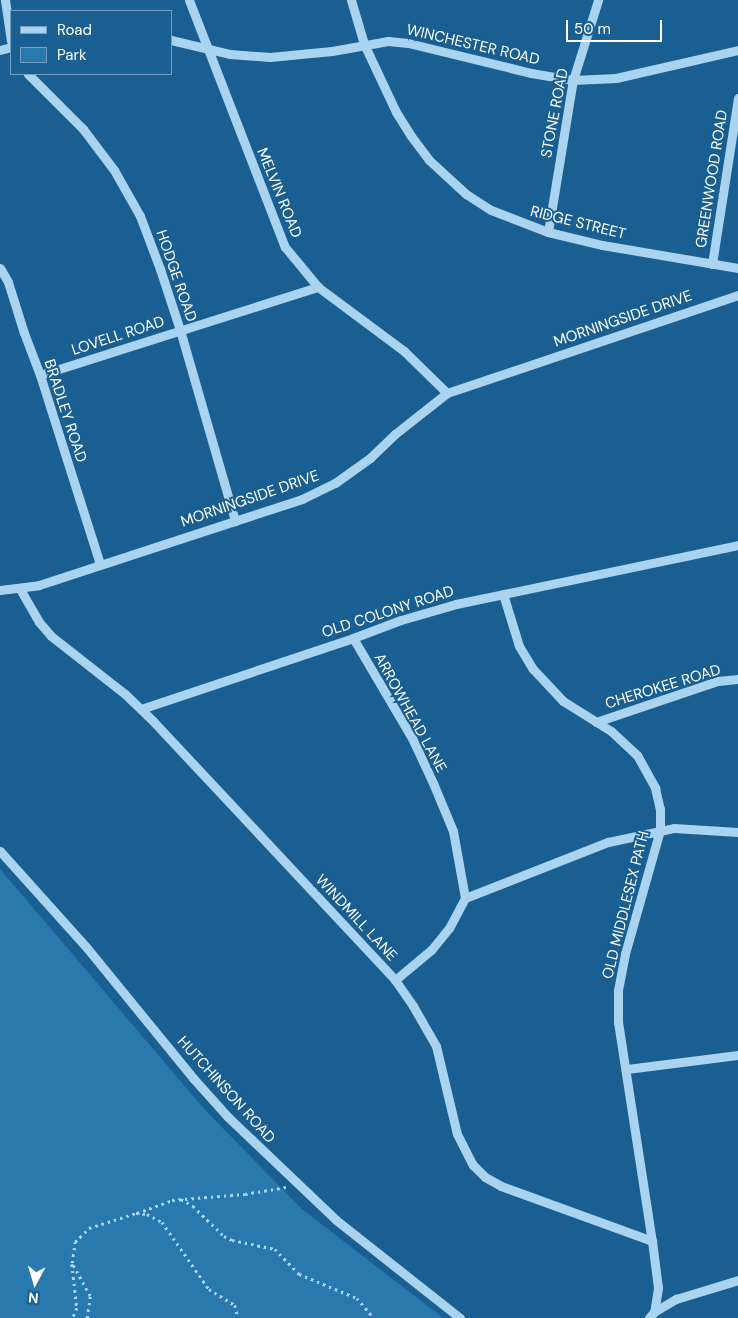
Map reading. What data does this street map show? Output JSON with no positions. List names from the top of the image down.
{
  "streets": {
    "street": [
      "WINCHESTER ROAD",
      "STONE ROAD",
      "GREENWOOD ROAD",
      "MELVIN ROAD",
      "RIDGE STREET",
      "HODGE ROAD",
      "MORNINGSIDE DRIVE",
      "LOVELL ROAD",
      "BRADLEY ROAD",
      "OLD COLONY ROAD",
      "CHEROKEE ROAD",
      "ARROWHEAD LANE",
      "OLD MIDDLESEX PATH",
      "WINDMILL LANE",
      "HUTCHINSON ROAD"
    ]
  },
  "crossings": [
    ["WINCHESTER ROAD", "STONE ROAD"],
    ["WINCHESTER ROAD", "MELVIN ROAD"],
    ["WINCHESTER ROAD", "RIDGE STREET"],
    ["STONE ROAD", "RIDGE STREET"],
    ["GREENWOOD ROAD", "RIDGE STREET"],
    ["MELVIN ROAD", "MORNINGSIDE DRIVE"],
    ["MELVIN ROAD", "LOVELL ROAD"],
    ["HODGE ROAD", "MORNINGSIDE DRIVE"],
    ["HODGE ROAD", "LOVELL ROAD"],
    ["MORNINGSIDE DRIVE", "BRADLEY ROAD"],
    ["MORNINGSIDE DRIVE", "WINDMILL LANE"],
    ["LOVELL ROAD", "BRADLEY ROAD"],
    ["OLD COLONY ROAD", "ARROWHEAD LANE"],
    ["OLD COLONY ROAD", "OLD MIDDLESEX PATH"],
    ["OLD COLONY ROAD", "WINDMILL LANE"],
    ["CHEROKEE ROAD", "OLD MIDDLESEX PATH"],
    ["OLD MIDDLESEX PATH", "WINDMILL LANE"]
  ],
  "legend": ["Road", "Park"],
  "scale_bar": "50 m",
  "north": "bottom"
}
